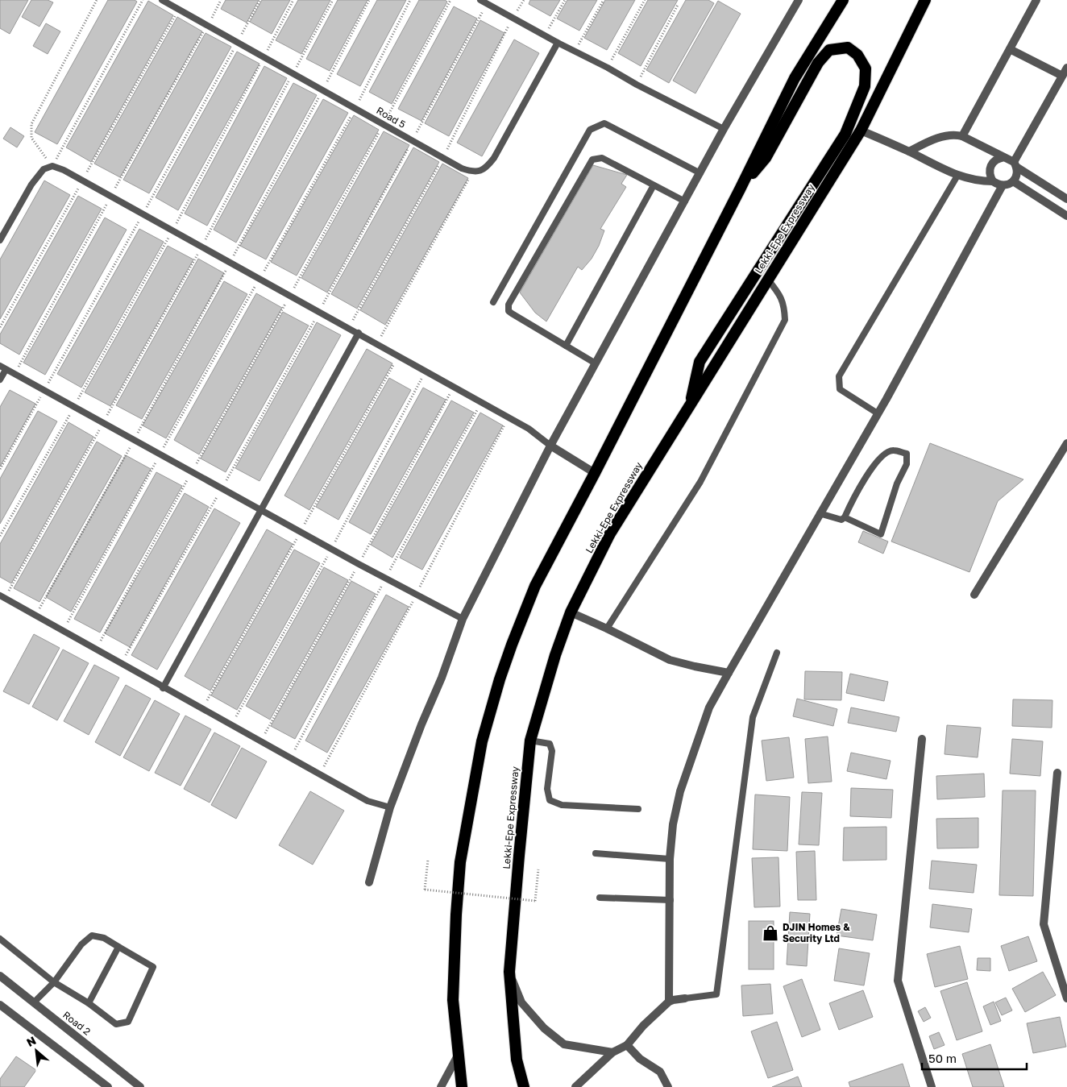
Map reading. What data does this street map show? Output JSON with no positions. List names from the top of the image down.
{
  "streets": {
    "highway": ["Lekki-Epe Expressway"],
    "street": ["Road 2"],
    "lane": ["Road 5"]
  },
  "places": {
    "shop": ["DJIN Homes & Security Ltd"]
  },
  "scale_bar": "50 m",
  "north": "top left"
}
